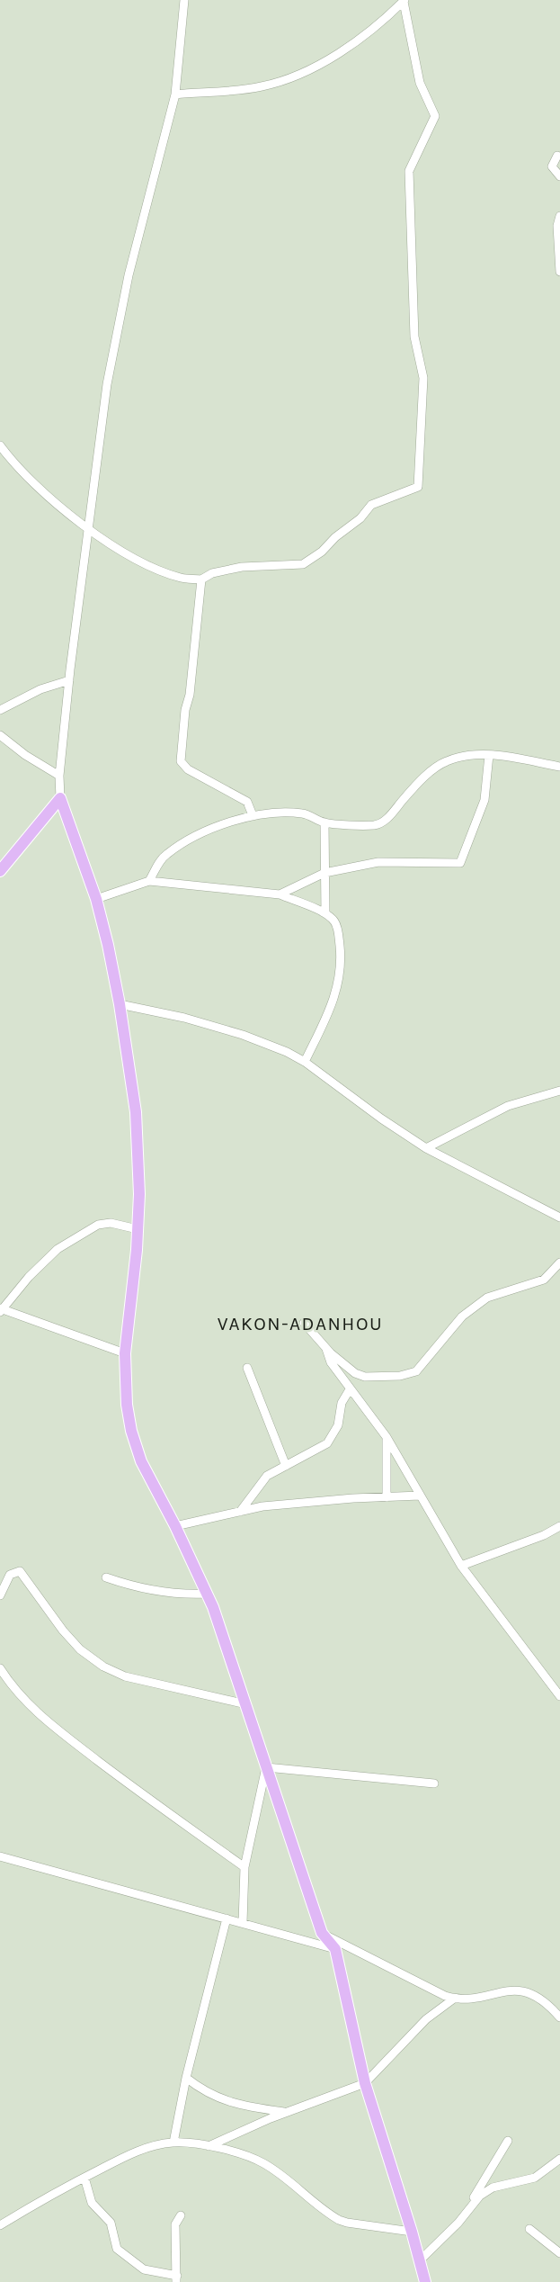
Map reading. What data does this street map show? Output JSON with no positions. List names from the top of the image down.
{
  "districts": ["VAKON-ADANHOU"]
}
